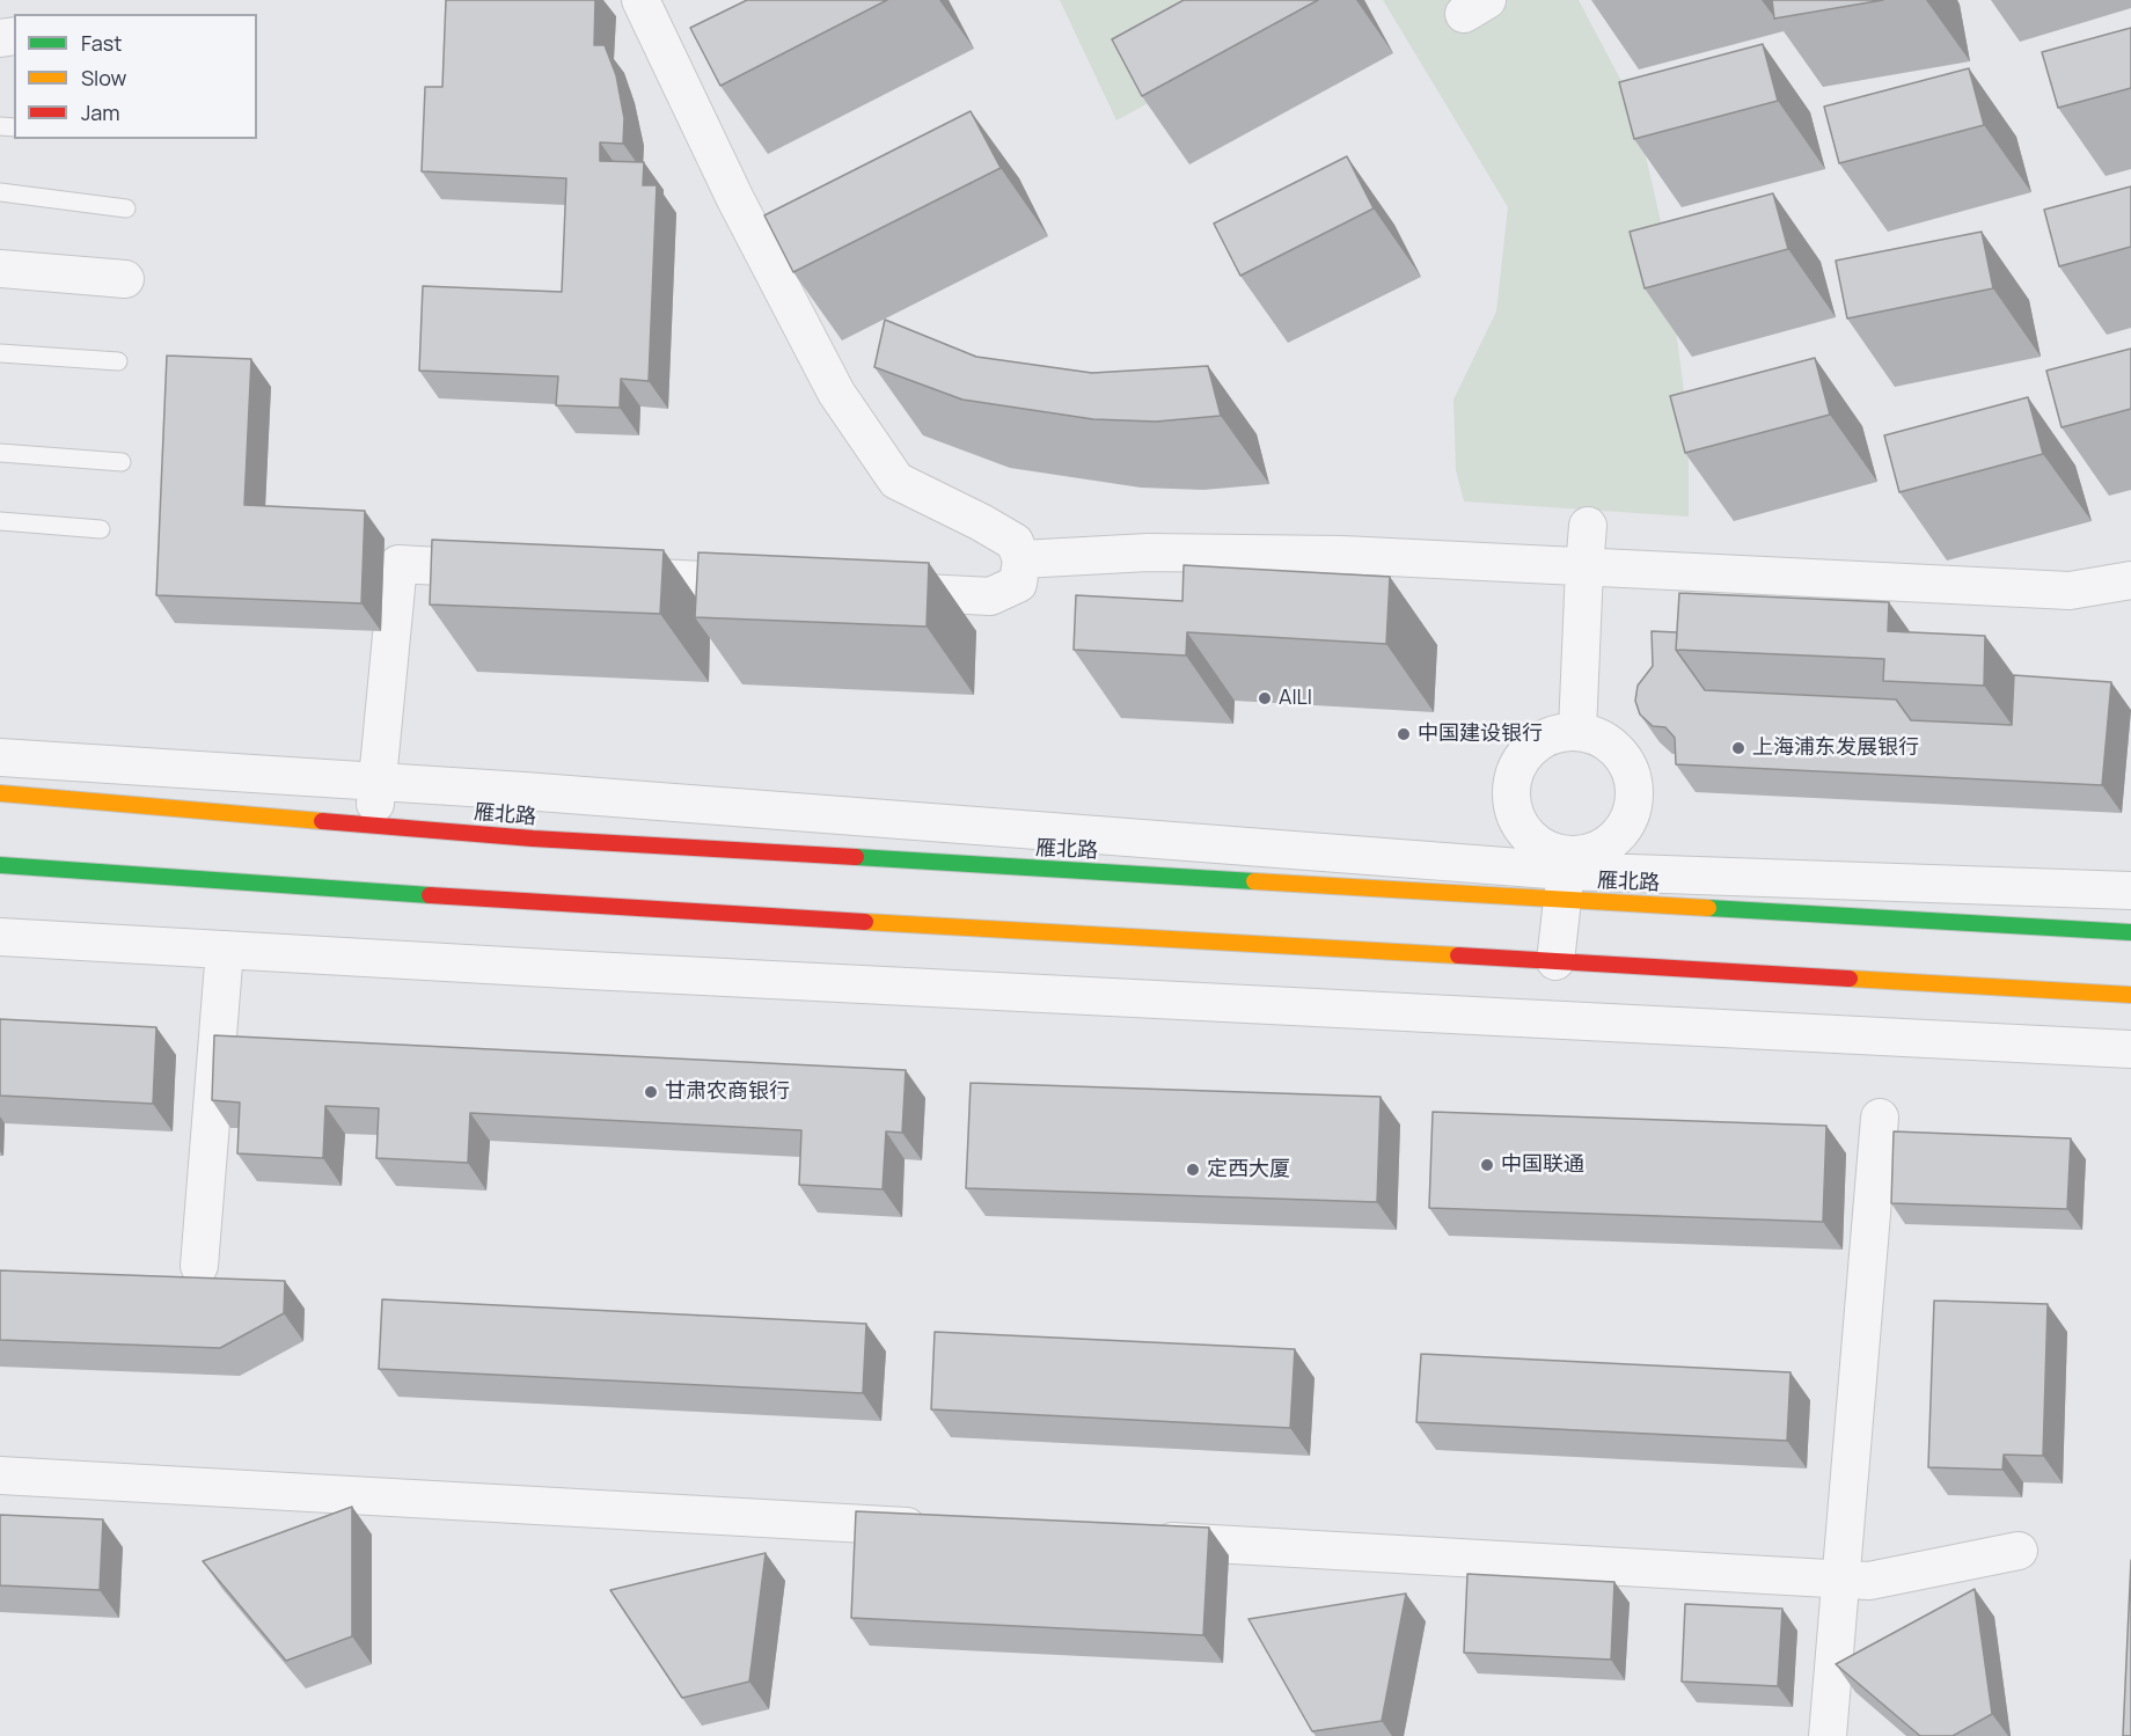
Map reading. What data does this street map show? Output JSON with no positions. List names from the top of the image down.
{
  "streets": {
    "main road": ["雁北路"]
  },
  "places": [
    "AILI",
    "中国建设银行",
    "上海浦东发展银行",
    "甘肃农商银行",
    "中国联通",
    "定西大厦"
  ],
  "legend": ["Fast", "Slow", "Jam"]
}
